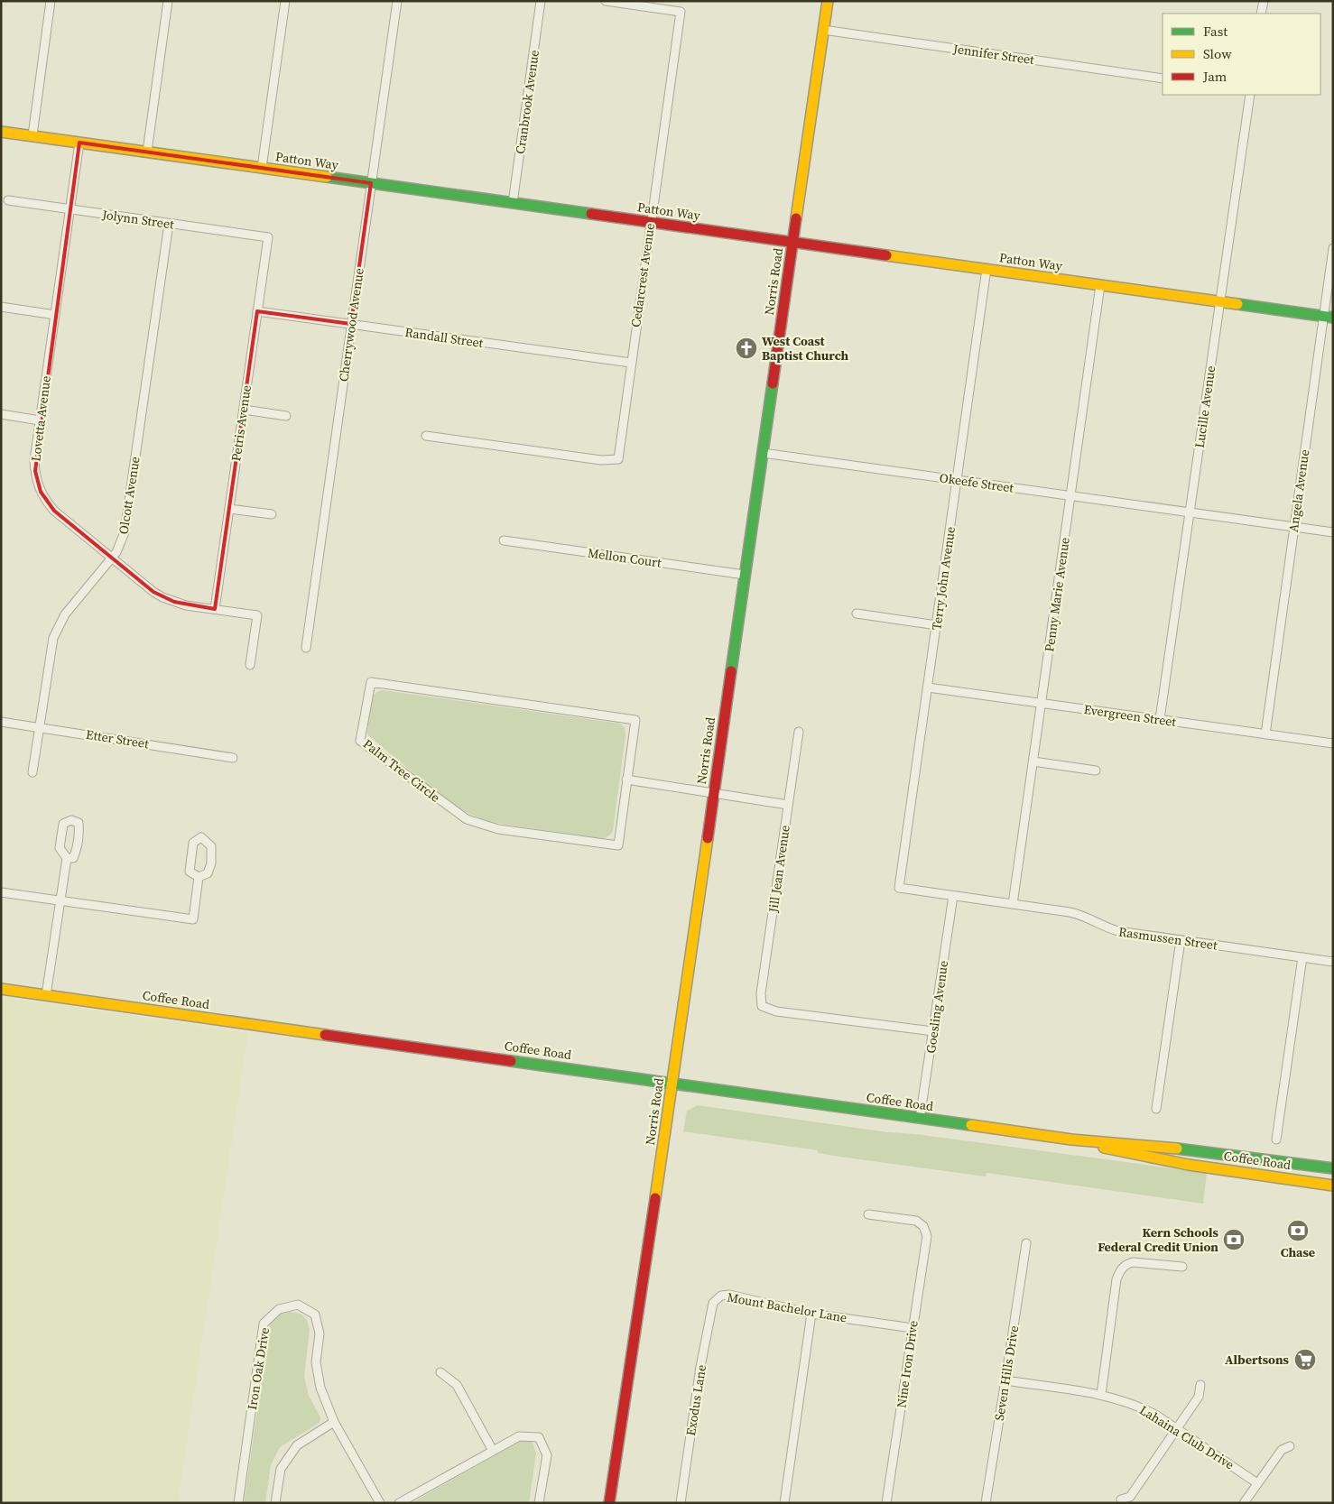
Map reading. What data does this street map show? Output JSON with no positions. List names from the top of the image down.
{
  "streets": {
    "street": [
      "Jennifer Street",
      "Cranbrook Avenue",
      "Patton Way",
      "Jolynn Street",
      "Cedarcrest Avenue",
      "Norris Road",
      "Cherrywood Avenue",
      "Randall Street",
      "Lucille Avenue",
      "Lovetta Avenue",
      "Petris Avenue",
      "Okeefe Street",
      "Angela Avenue",
      "Olcott Avenue",
      "Mellon Court",
      "Terry John Avenue",
      "Penny Marie Avenue",
      "Evergreen Street",
      "Etter Street",
      "Palm Tree Circle",
      "Jill Jean Avenue",
      "Rasmussen Street",
      "Coffee Road",
      "Goesling Avenue",
      "Mount Bachelor Lane",
      "Nine Iron Drive",
      "Iron Oak Drive",
      "Seven Hills Drive",
      "Exodus Lane",
      "Lahaina Club Drive"
    ]
  },
  "crossings": [
    ["Jennifer Street", "Norris Road"],
    ["Cranbrook Avenue", "Patton Way"],
    ["Patton Way", "Cedarcrest Avenue"],
    ["Patton Way", "Norris Road"],
    ["Patton Way", "Cherrywood Avenue"],
    ["Patton Way", "Lucille Avenue"],
    ["Patton Way", "Lovetta Avenue"],
    ["Patton Way", "Angela Avenue"],
    ["Patton Way", "Terry John Avenue"],
    ["Patton Way", "Penny Marie Avenue"],
    ["Jolynn Street", "Lovetta Avenue"],
    ["Jolynn Street", "Petris Avenue"],
    ["Jolynn Street", "Olcott Avenue"],
    ["Cedarcrest Avenue", "Randall Street"],
    ["Norris Road", "Okeefe Street"],
    ["Norris Road", "Mellon Court"],
    ["Norris Road", "Coffee Road"],
    ["Cherrywood Avenue", "Randall Street"],
    ["Randall Street", "Petris Avenue"],
    ["Lucille Avenue", "Okeefe Street"],
    ["Lucille Avenue", "Evergreen Street"],
    ["Lovetta Avenue", "Petris Avenue"],
    ["Lovetta Avenue", "Olcott Avenue"],
    ["Okeefe Street", "Angela Avenue"],
    ["Okeefe Street", "Terry John Avenue"],
    ["Okeefe Street", "Penny Marie Avenue"],
    ["Angela Avenue", "Evergreen Street"],
    ["Olcott Avenue", "Etter Street"],
    ["Terry John Avenue", "Evergreen Street"],
    ["Terry John Avenue", "Rasmussen Street"],
    ["Penny Marie Avenue", "Evergreen Street"],
    ["Penny Marie Avenue", "Rasmussen Street"],
    ["Jill Jean Avenue", "Goesling Avenue"],
    ["Rasmussen Street", "Goesling Avenue"],
    ["Coffee Road", "Goesling Avenue"],
    ["Mount Bachelor Lane", "Nine Iron Drive"],
    ["Mount Bachelor Lane", "Exodus Lane"],
    ["Seven Hills Drive", "Lahaina Club Drive"]
  ],
  "places": {
    "church": ["West Coast Baptist Church"],
    "bank": ["Chase", "Kern Schools Federal Credit Union"],
    "supermarket": ["Albertsons"]
  },
  "legend": ["Fast", "Slow", "Jam"]
}
